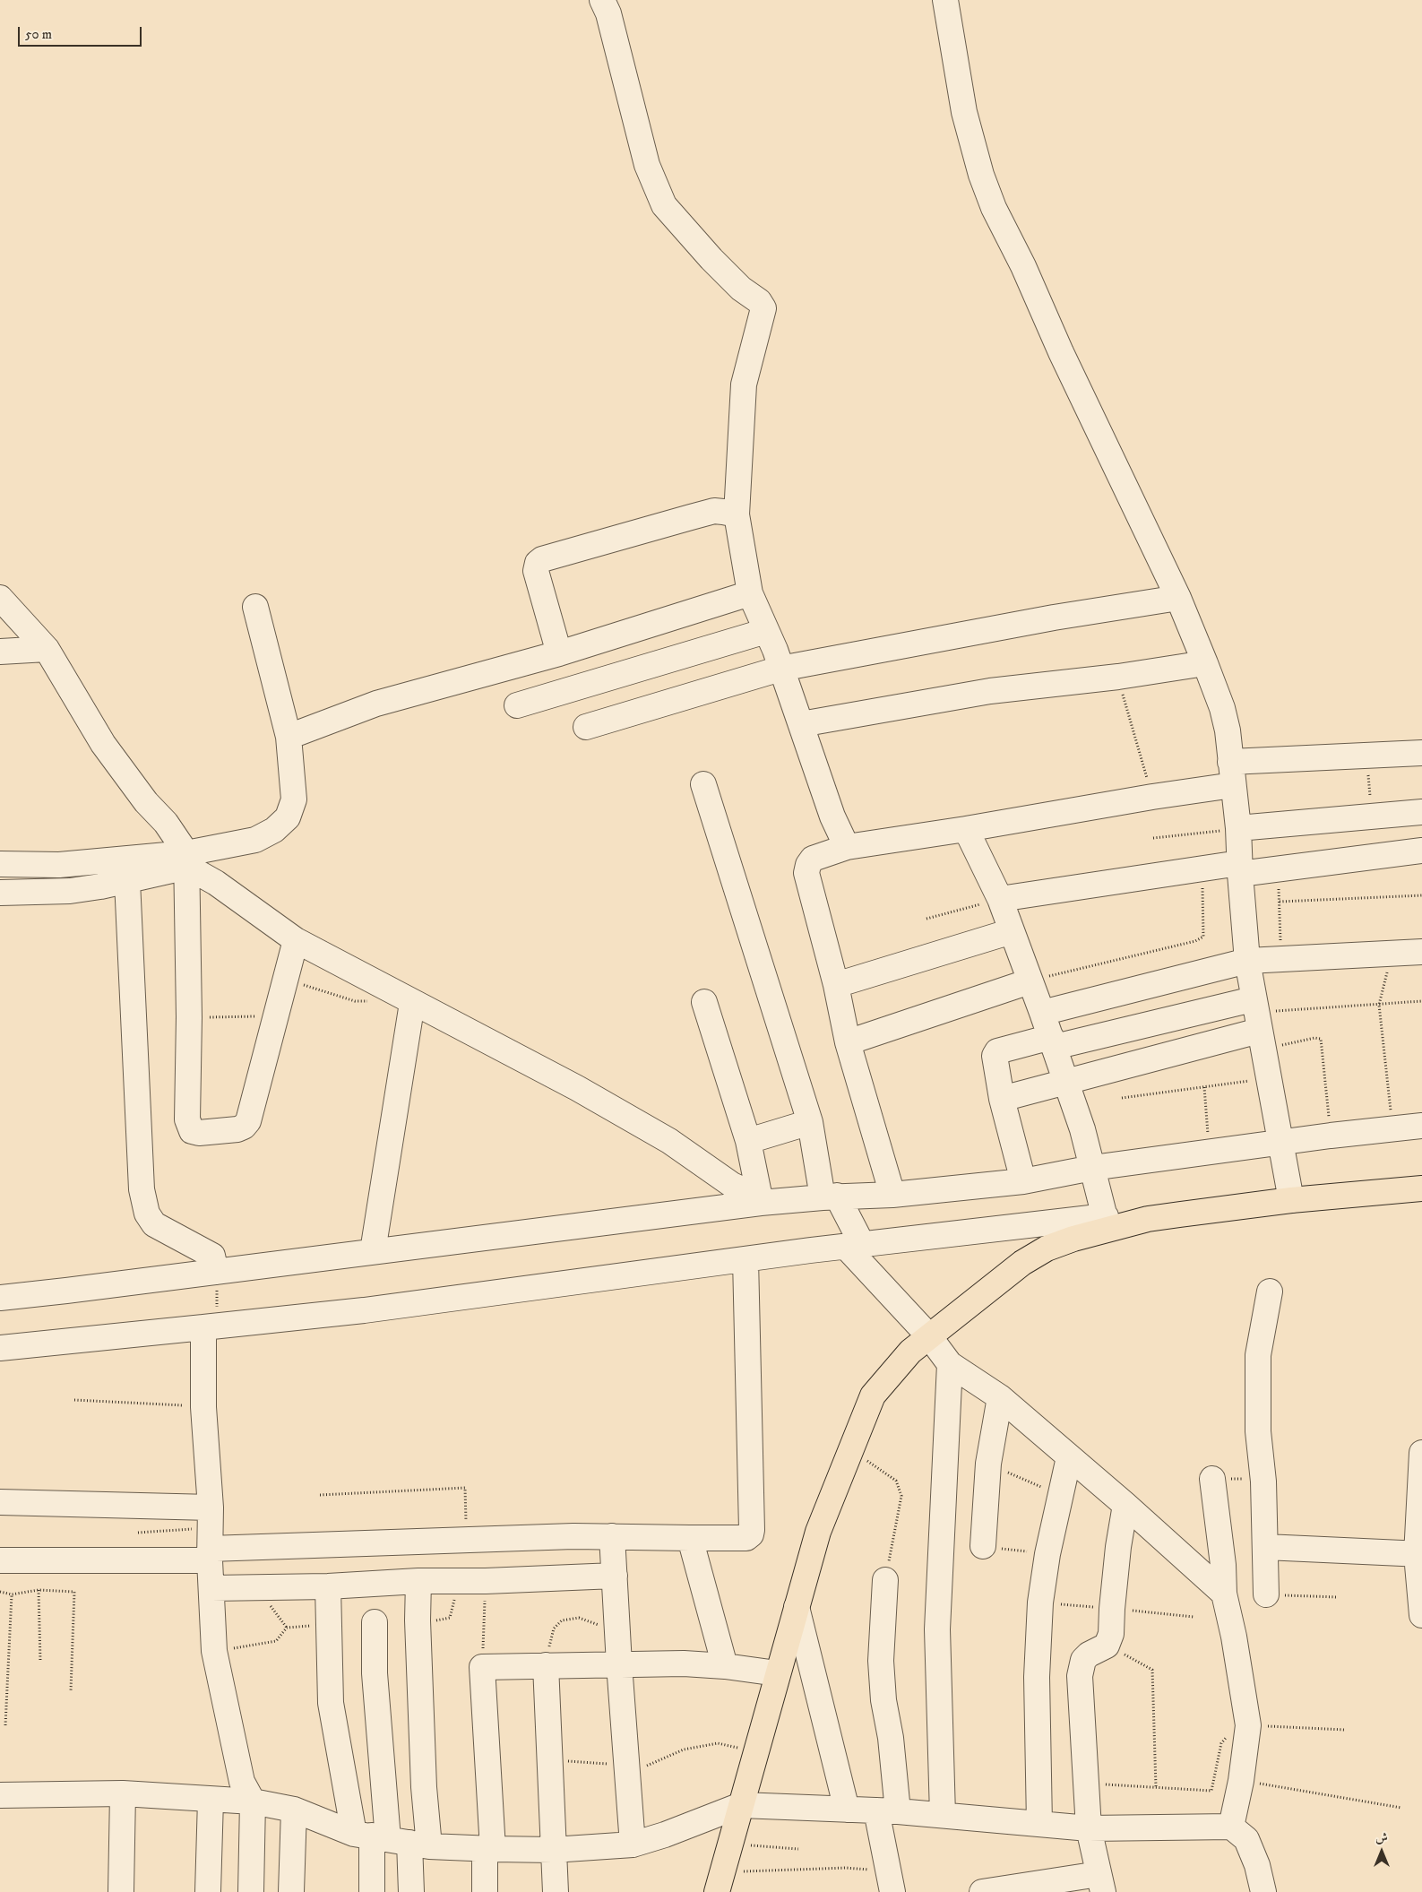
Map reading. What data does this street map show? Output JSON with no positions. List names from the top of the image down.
{
  "scale_bar": "50 m",
  "north": "top"
}
